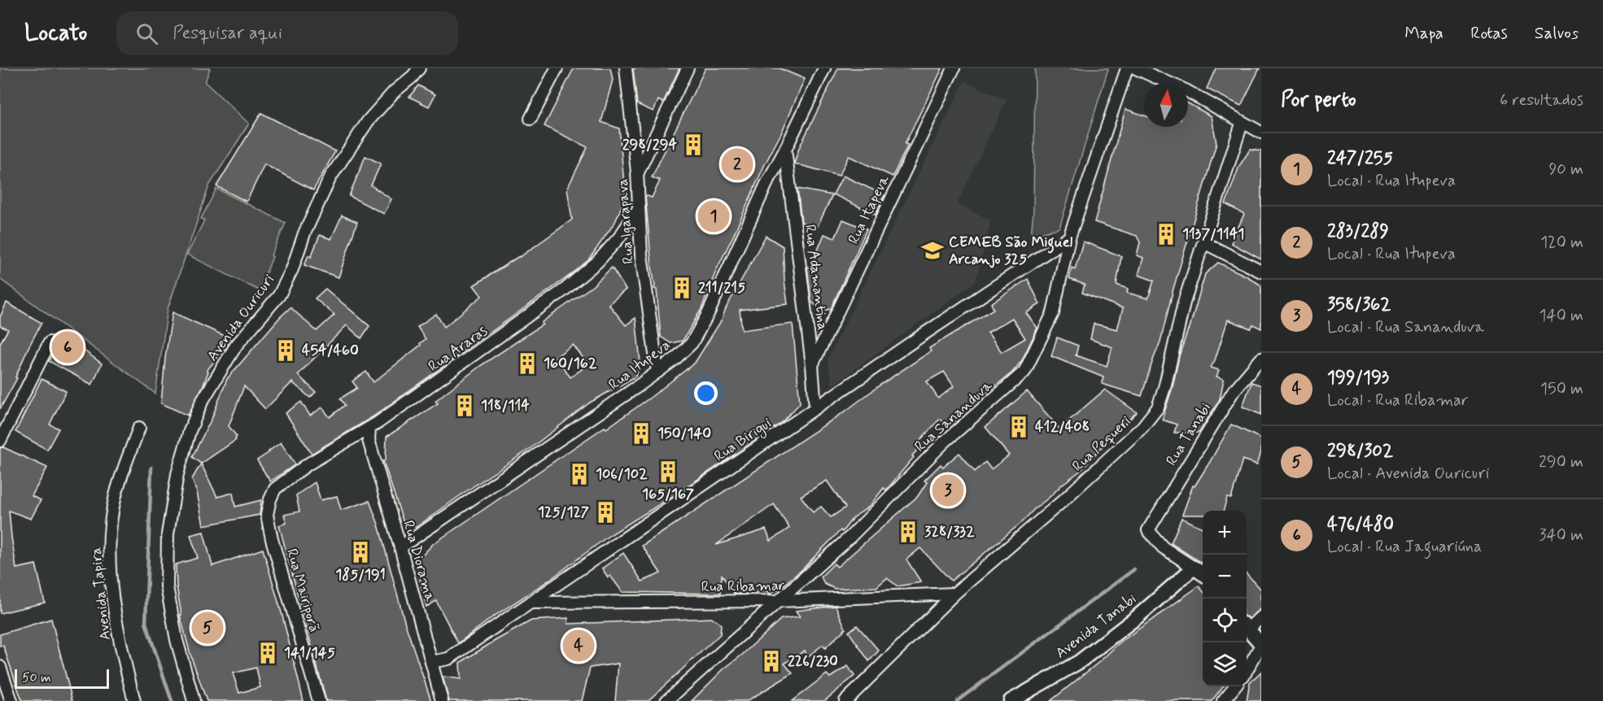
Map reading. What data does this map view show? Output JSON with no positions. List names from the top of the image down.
{
  "streets": {
    "street": [
      "Rua Itapeva",
      "Rua Igarapava",
      "Rua Adamantina",
      "Avenida Ouricuri",
      "Rua Araras",
      "Rua Itupeva",
      "Rua Sananduva",
      "Rua Tanabi",
      "Rua Birigui",
      "Rua Pequeri",
      "Rua Diorama",
      "Rua Ribamar",
      "Rua Mairiporã",
      "Avenida Tapira",
      "Avenida Tanabi"
    ]
  },
  "crossings": [
    ["Rua Itapeva", "Rua Adamantina"],
    ["Rua Igarapava", "Rua Araras"],
    ["Rua Igarapava", "Rua Itupeva"],
    ["Rua Adamantina", "Rua Itupeva"],
    ["Rua Adamantina", "Rua Birigui"],
    ["Rua Araras", "Rua Diorama"],
    ["Rua Araras", "Rua Mairiporã"],
    ["Rua Itupeva", "Rua Diorama"],
    ["Rua Sananduva", "Rua Birigui"],
    ["Rua Sananduva", "Rua Ribamar"],
    ["Rua Tanabi", "Avenida Tanabi"],
    ["Rua Birigui", "Rua Diorama"],
    ["Rua Birigui", "Rua Ribamar"],
    ["Rua Pequeri", "Rua Ribamar"]
  ],
  "places": {
    "building": [
      "298/294",
      "1137/1141",
      "211/215",
      "454/460",
      "160/162",
      "118/114",
      "412/408",
      "150/140",
      "165/167",
      "106/102",
      "125/127",
      "328/332",
      "185/191",
      "141/145",
      "226/230"
    ],
    "school or university": ["CEMEB São Miguel Arcanjo 325"]
  },
  "scale_bar": "50 m",
  "north": "top",
  "page": {
    "header": "Locato",
    "search": "Pesquisar aqui",
    "nav": ["Mapa", "Rotas", "Salvos"],
    "heading": ["Por perto", "6 resultados"],
    "list": [
      {
        "mark": "1",
        "name": "247/255",
        "note": "Local · Rua Itupeva",
        "value": "90 m"
      },
      {
        "mark": "2",
        "name": "283/289",
        "note": "Local · Rua Itupeva",
        "value": "120 m"
      },
      {
        "mark": "3",
        "name": "358/362",
        "note": "Local · Rua Sananduva",
        "value": "140 m"
      },
      {
        "mark": "4",
        "name": "199/193",
        "note": "Local · Rua Ribamar",
        "value": "150 m"
      },
      {
        "mark": "5",
        "name": "298/302",
        "note": "Local · Avenida Ouricuri",
        "value": "290 m"
      },
      {
        "mark": "6",
        "name": "476/480",
        "note": "Local · Rua Jaguariúna",
        "value": "340 m"
      }
    ],
    "pins": [
      "2",
      "1",
      "6",
      "3",
      "5",
      "4"
    ],
    "map_buttons": ["+", "−"],
    "scale": "50 m"
  }
}
